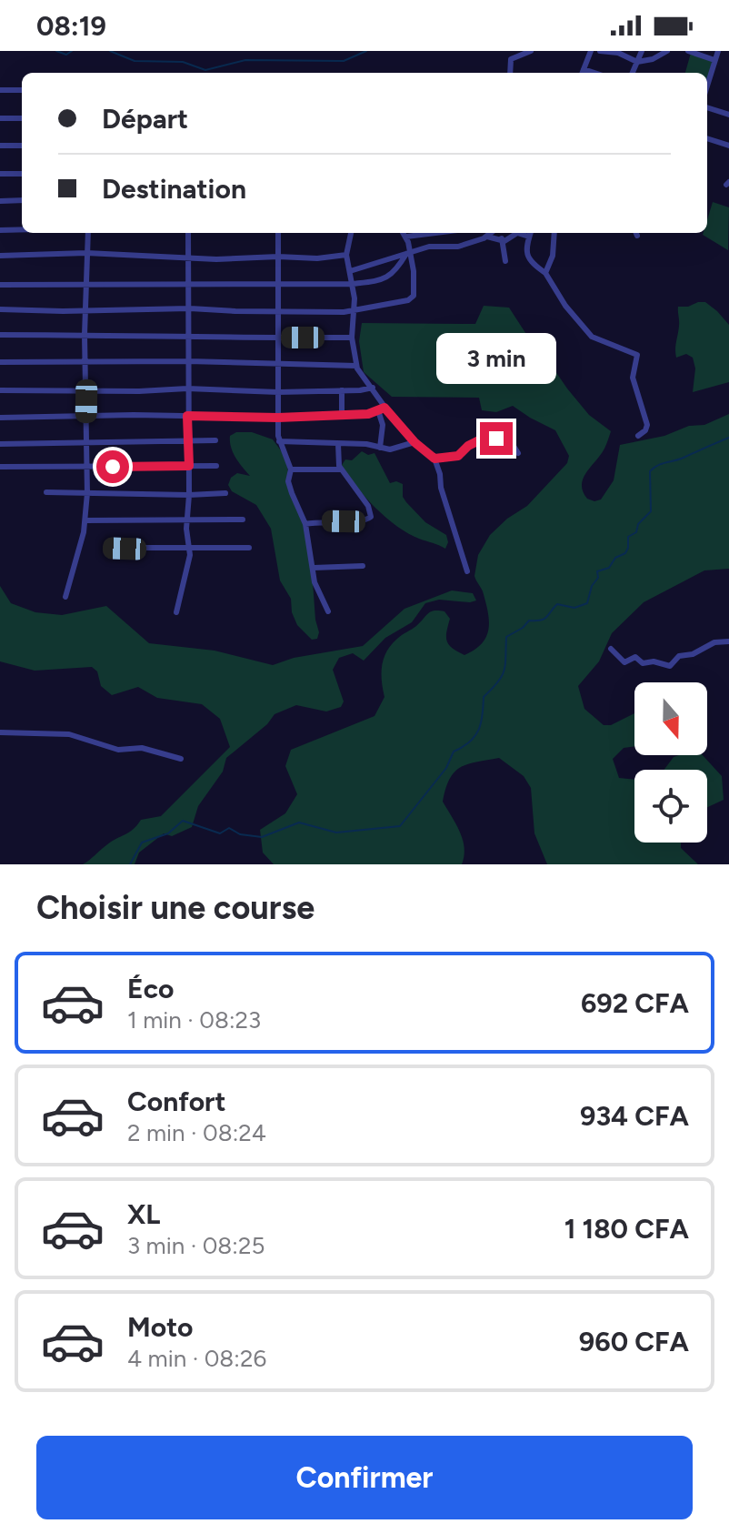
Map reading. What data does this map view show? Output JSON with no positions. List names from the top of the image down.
{
  "north": "bottom",
  "page": {
    "status": "08:19",
    "banner": ["Départ", "Destination"],
    "bubble": "3 min",
    "heading": "Choisir une course",
    "list": [
      {
        "name": "Éco",
        "note": "1 min · 08:23",
        "value": "692 CFA"
      },
      {
        "name": "Confort",
        "note": "2 min · 08:24",
        "value": "934 CFA"
      },
      {
        "name": "XL",
        "note": "3 min · 08:25",
        "value": "1 180 CFA"
      },
      {
        "name": "Moto",
        "note": "4 min · 08:26",
        "value": "960 CFA"
      }
    ],
    "buttons": "Confirmer"
  }
}
